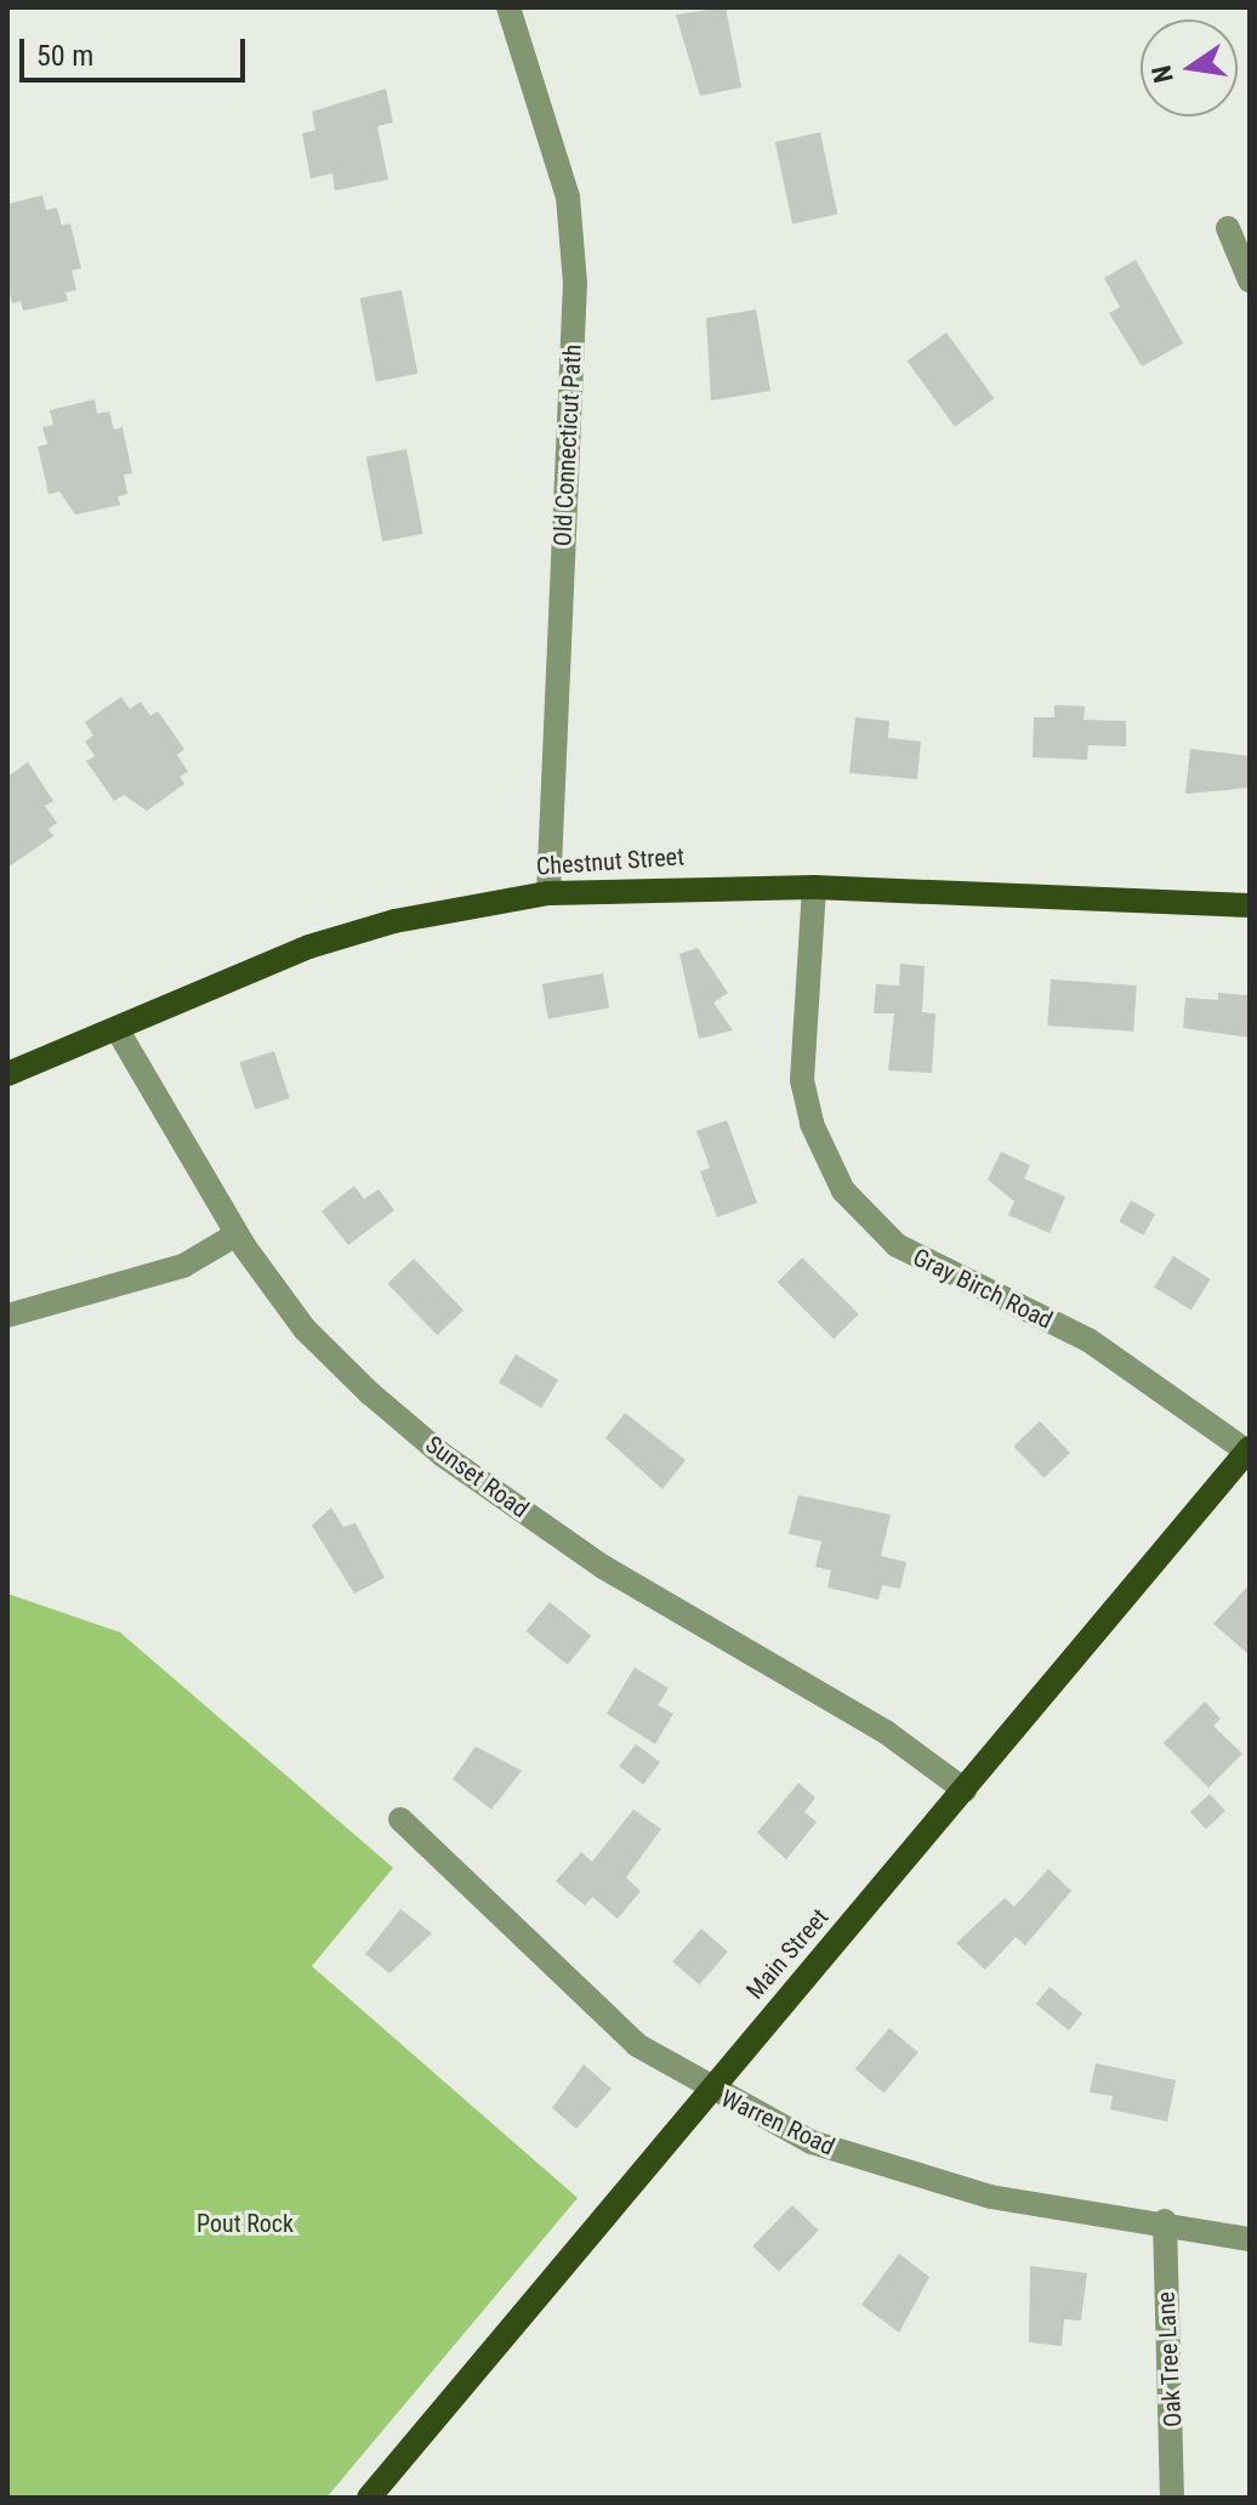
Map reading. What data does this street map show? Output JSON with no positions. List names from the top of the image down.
{
  "streets": {
    "main road": ["Chestnut Street", "Main Street"],
    "street": [
      "Old Connecticut Path",
      "Gray Birch Road",
      "Sunset Road",
      "Warren Road",
      "Oak Tree Lane"
    ]
  },
  "crossings": [
    ["Old Connecticut Path", "Chestnut Street"],
    ["Chestnut Street", "Gray Birch Road"],
    ["Chestnut Street", "Sunset Road"],
    ["Gray Birch Road", "Main Street"],
    ["Sunset Road", "Main Street"],
    ["Main Street", "Warren Road"],
    ["Warren Road", "Oak Tree Lane"]
  ],
  "parks": ["Pout Rock"],
  "scale_bar": "50 m",
  "north": "left"
}
